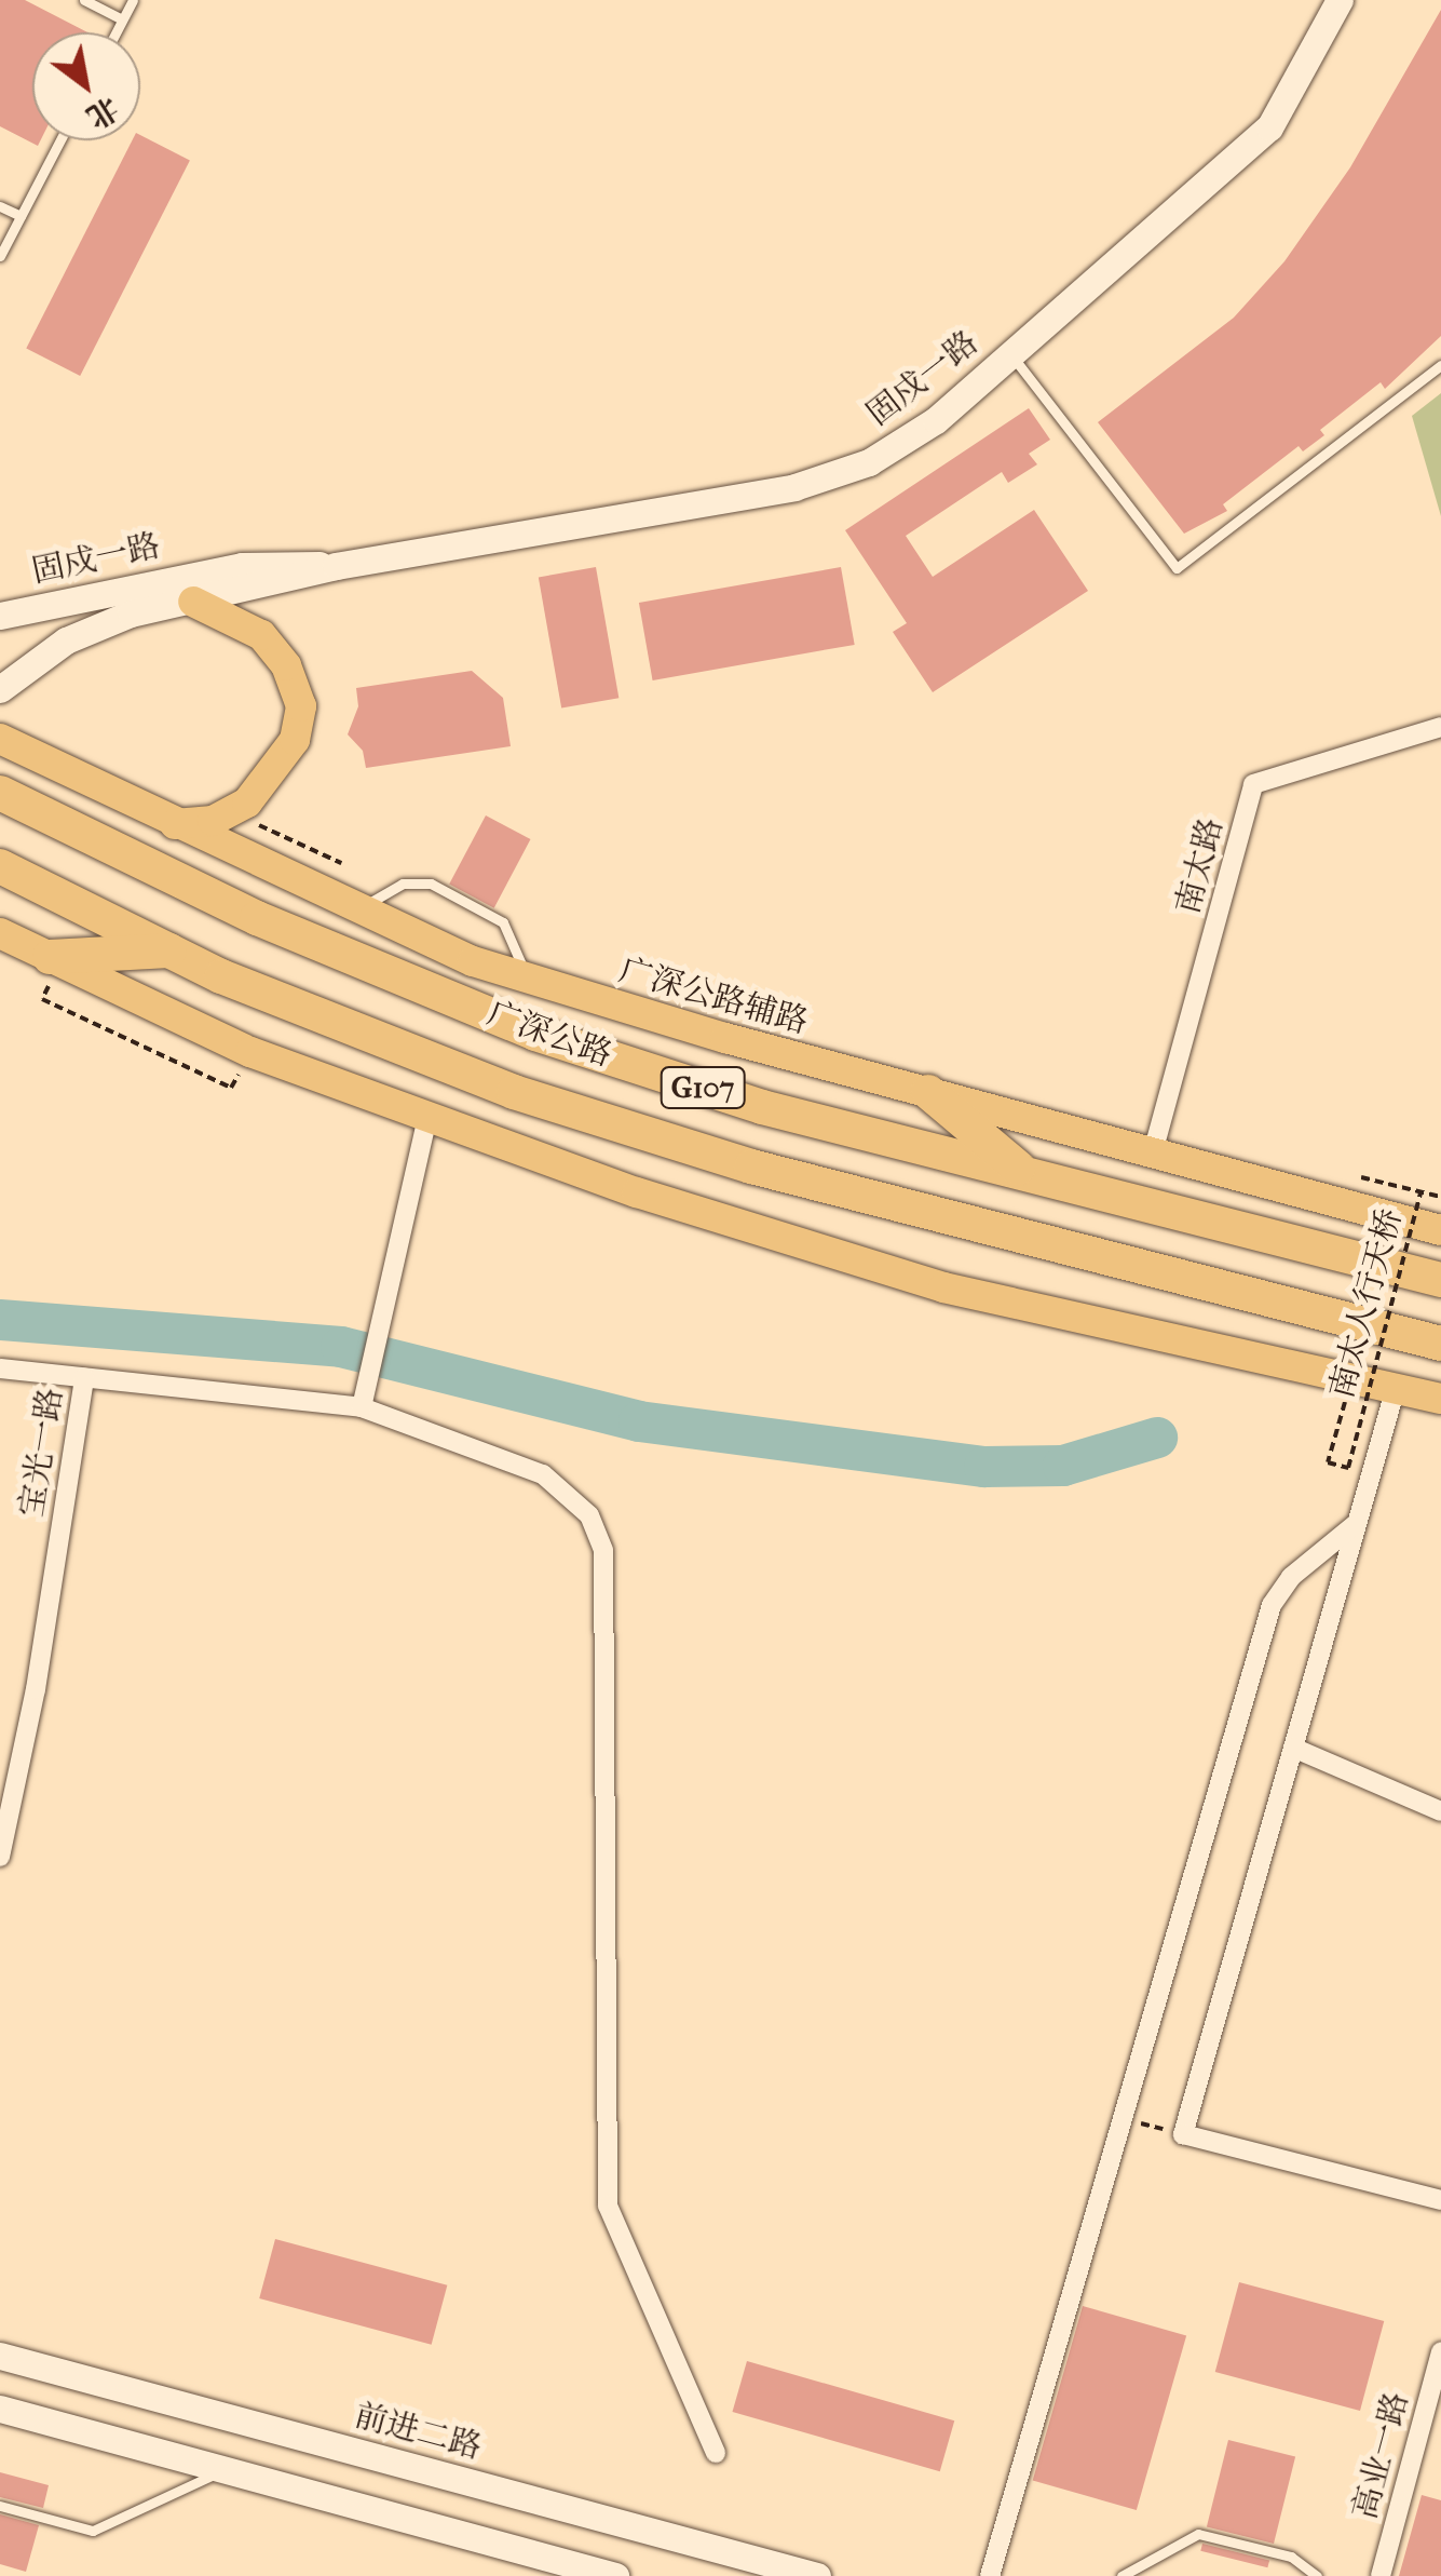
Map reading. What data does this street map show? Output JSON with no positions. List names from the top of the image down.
{
  "streets": {
    "highway": ["广深公路", "G107"],
    "main road": ["广深公路辅路"],
    "street": [
      "固戍一路",
      "南太路",
      "宝光一路",
      "前进二路",
      "高业一路"
    ],
    "path": ["南太人行天桥"]
  },
  "crossings": [
    ["南太路", "广深公路辅路"]
  ],
  "north": "bottom right"
}
